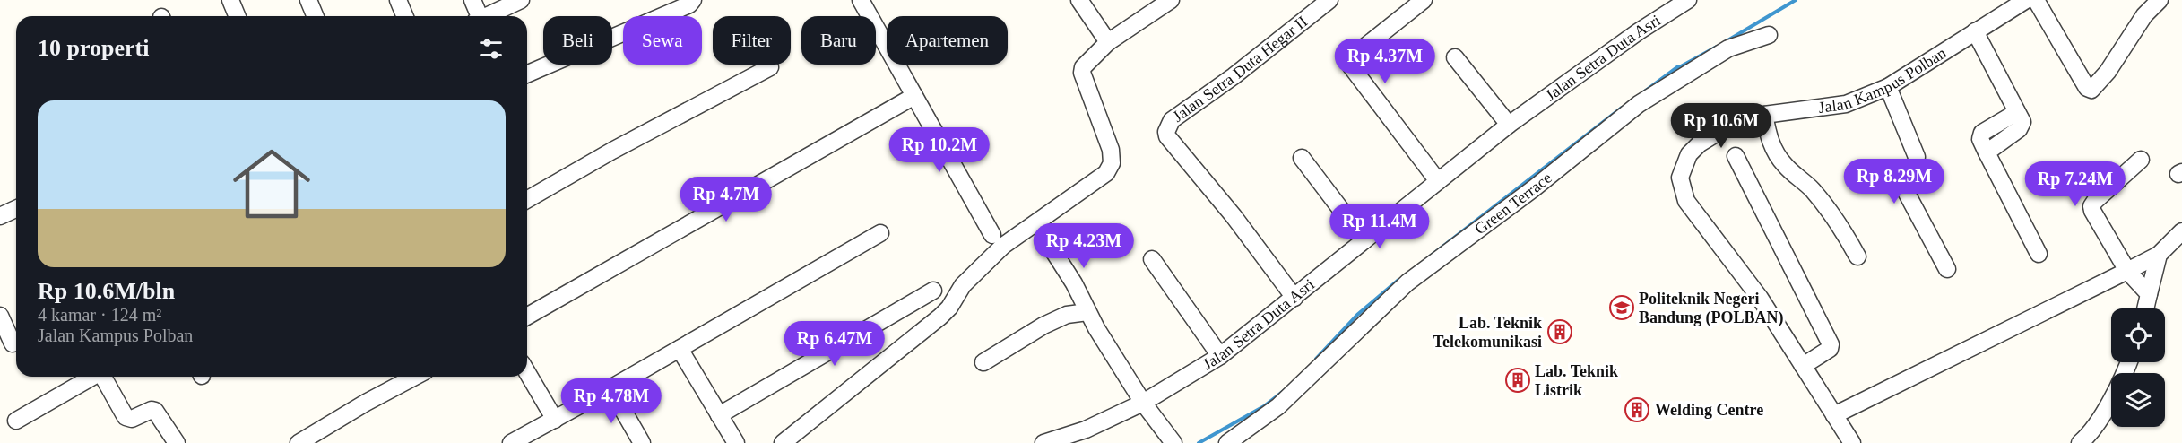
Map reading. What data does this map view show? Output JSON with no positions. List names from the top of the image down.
{
  "streets": {
    "street": [
      "Jalan Setra Duta Asri",
      "Jalan Setra Duta Hegar II",
      "Jalan Kampus Polban",
      "Green Terrace"
    ]
  },
  "crossings": [
    ["Jalan Setra Duta Asri", "Jalan Setra Duta Hegar II"]
  ],
  "places": {
    "school or university": ["Politeknik Negeri Bandung (POLBAN)"],
    "building": ["Lab. Teknik Telekomunikasi", "Lab. Teknik Listrik", "Welding Centre"]
  },
  "page": {
    "chip": [
      "Beli",
      "Sewa",
      "Filter",
      "Baru",
      "Apartemen"
    ],
    "heading": "10 properti",
    "price": [
      "Rp 4.37M",
      "Rp 10.6M",
      "Rp 10.2M",
      "Rp 8.29M",
      "Rp 7.24M",
      "Rp 4.7M",
      "Rp 11.4M",
      "Rp 4.23M",
      "Rp 6.47M",
      "Rp 4.78M"
    ],
    "list": [
      {
        "name": "Rp 10.6M/bln",
        "note": "4 kamar · 124 m² · Jalan Kampus Polban"
      }
    ]
  }
}
